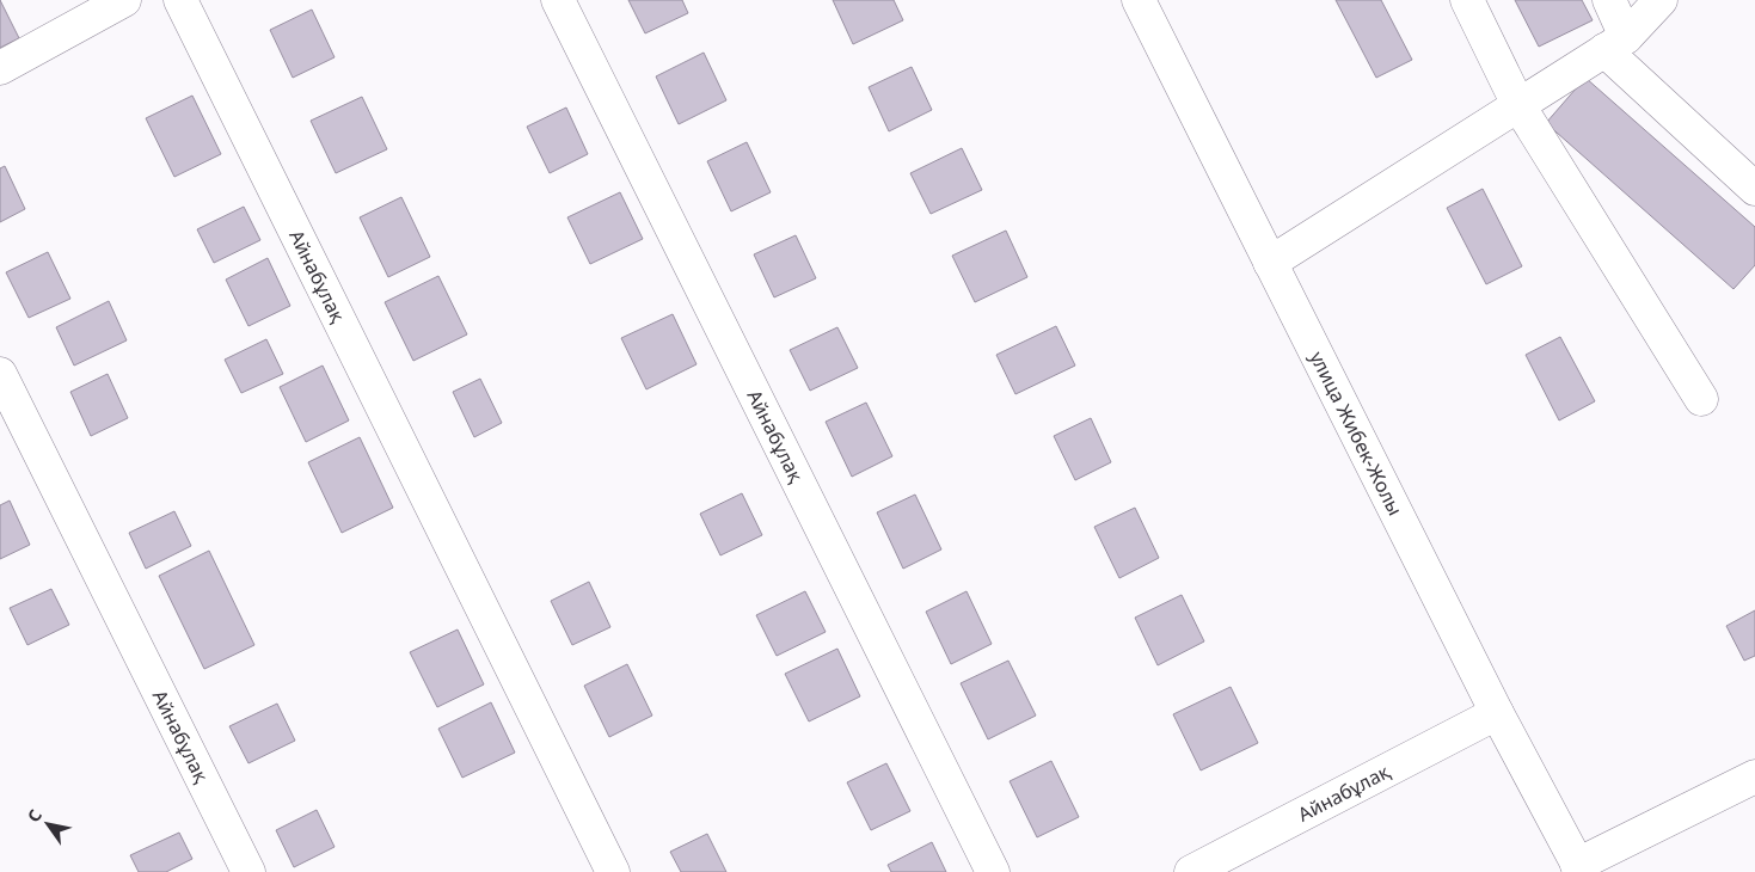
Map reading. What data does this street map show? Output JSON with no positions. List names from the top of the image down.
{
  "streets": {
    "street": ["Айнабұлақ", "улица Жибек-Жолы"]
  },
  "crossings": [
    ["Айнабұлақ", "улица Жибек-Жолы"]
  ],
  "north": "top left"
}
